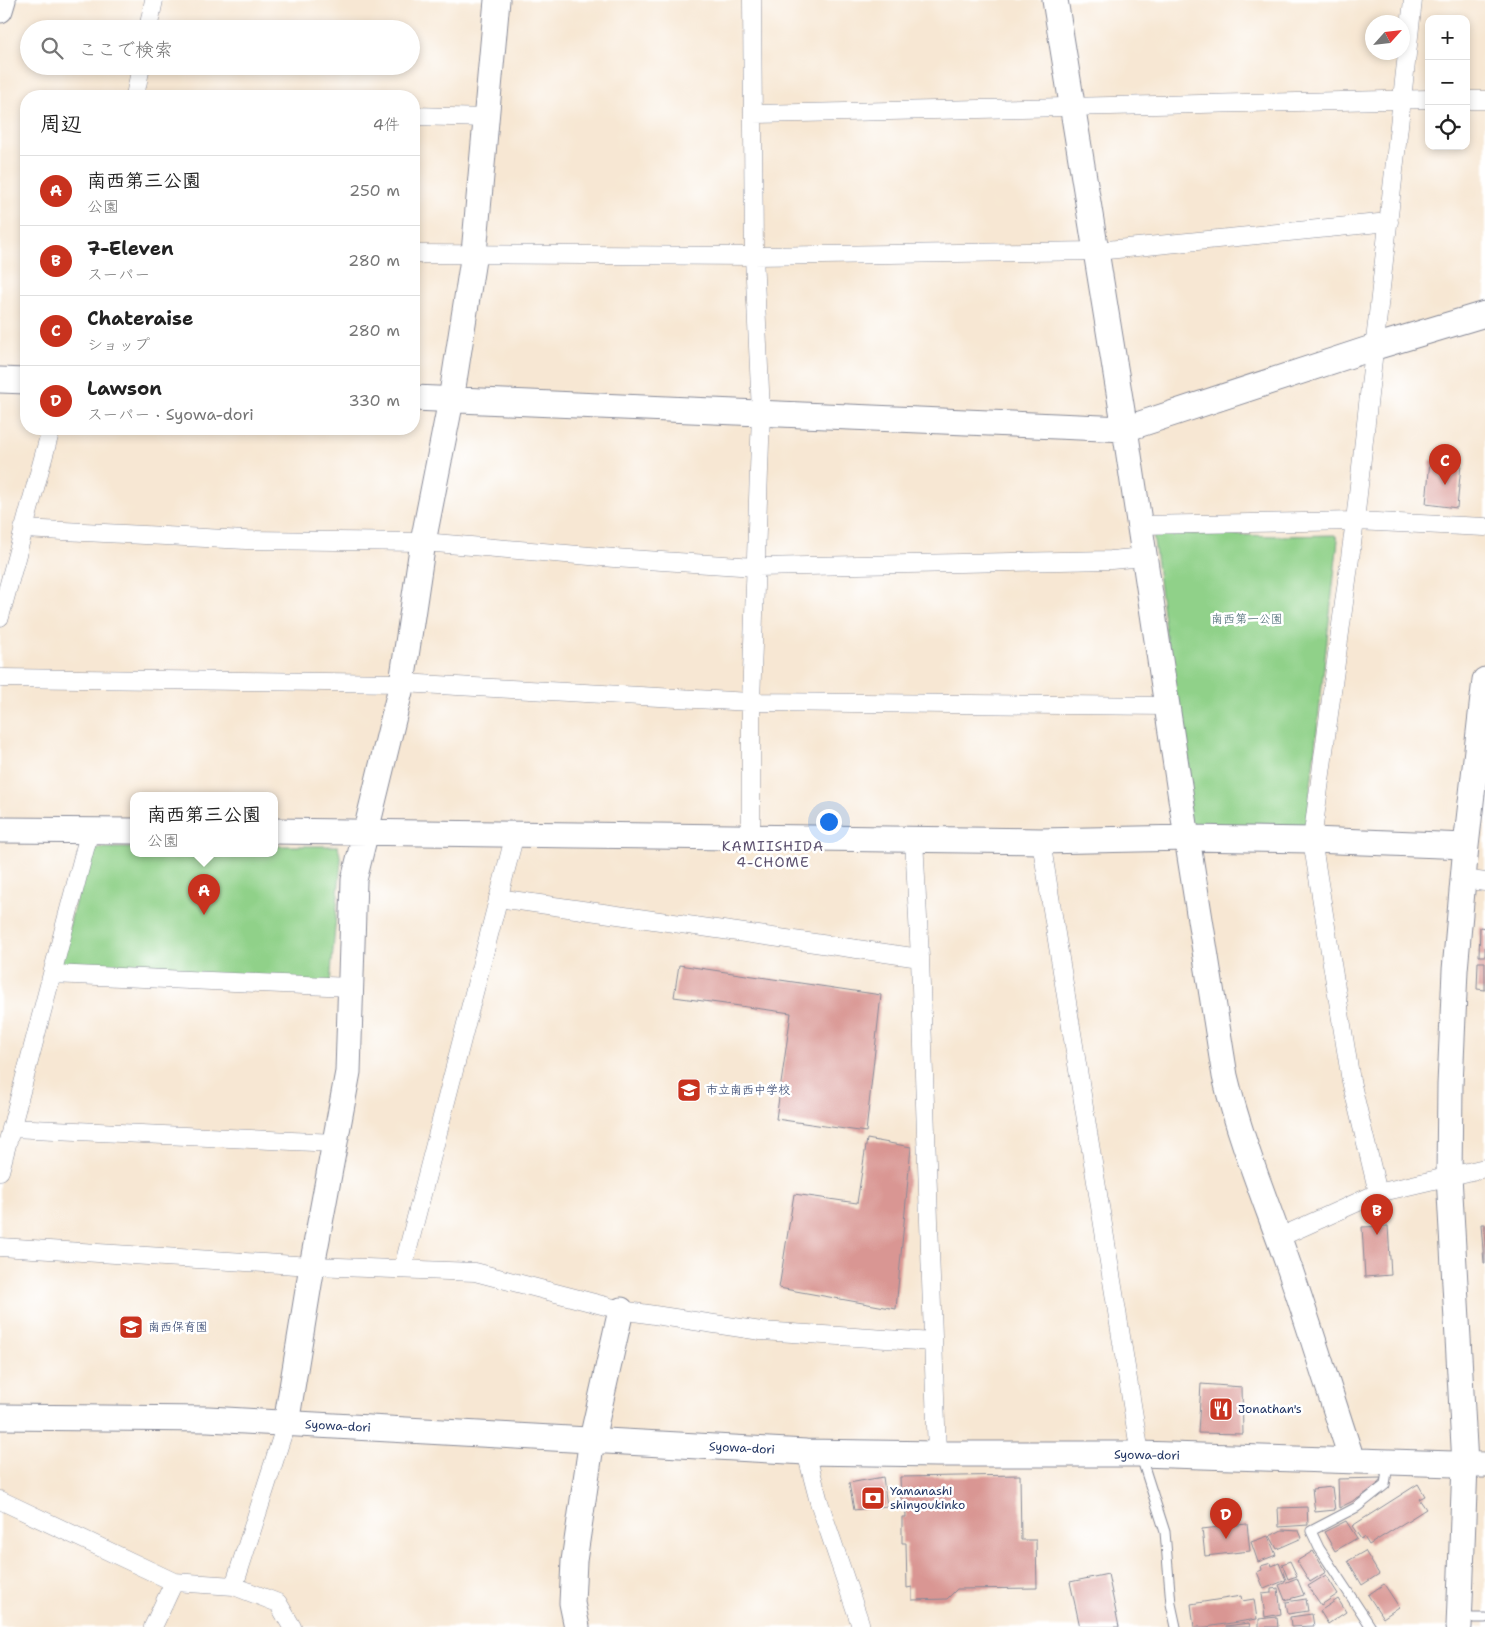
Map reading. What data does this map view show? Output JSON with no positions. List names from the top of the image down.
{
  "streets": {
    "street": ["Syowa-dori"]
  },
  "districts": ["KAMIISHIDA 4-CHOME"],
  "parks": ["南西第一公園"],
  "places": {
    "school or university": ["市立南西中学校", "南西保育園"],
    "restaurant": ["Jonathan's"],
    "bank": ["Yamanashi shinyoukinko"]
  },
  "north": "top right",
  "page": {
    "map_buttons": ["+", "−"],
    "search": "ここで検索",
    "heading": ["周辺", "4件"],
    "list": [
      {
        "mark": "A",
        "name": "南西第三公園",
        "note": "公園",
        "value": "250 m"
      },
      {
        "mark": "B",
        "name": "7-Eleven",
        "note": "スーパー",
        "value": "280 m"
      },
      {
        "mark": "C",
        "name": "Chateraise",
        "note": "ショップ",
        "value": "280 m"
      },
      {
        "mark": "D",
        "name": "Lawson",
        "note": "スーパー · Syowa-dori",
        "value": "330 m"
      }
    ],
    "pins": [
      "C",
      "A",
      "B",
      "D"
    ],
    "popup": ["南西第三公園", "公園"]
  }
}
